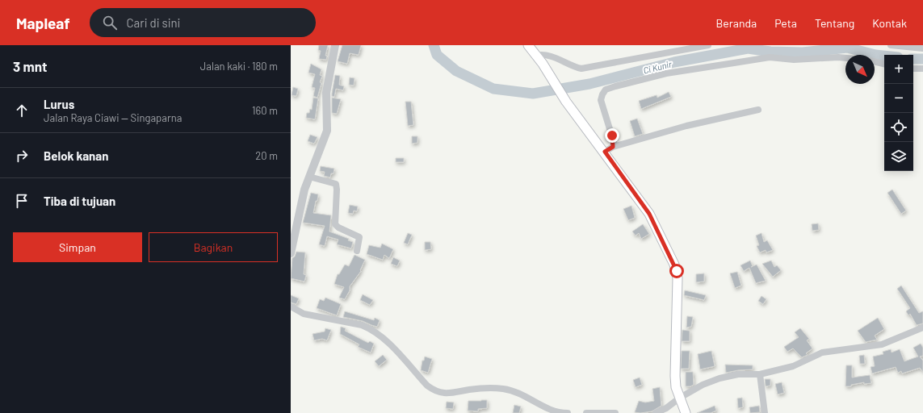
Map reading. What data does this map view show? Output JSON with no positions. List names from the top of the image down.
{
  "water": ["Ci Kunir"],
  "north": "bottom right",
  "page": {
    "header": "Mapleaf",
    "search": "Cari di sini",
    "nav": [
      "Beranda",
      "Peta",
      "Tentang",
      "Kontak"
    ],
    "heading": ["3 mnt", "Jalan kaki · 180 m"],
    "map_buttons": ["+", "−"],
    "list": [
      ["Lurus", "Jalan Raya Ciawi — Singaparna", "160 m"],
      ["Belok kanan", "20 m"],
      "Tiba di tujuan"
    ],
    "buttons": ["Simpan", "Bagikan"]
  }
}
